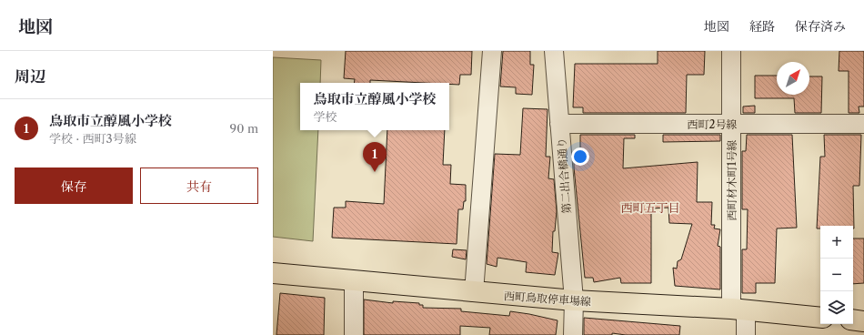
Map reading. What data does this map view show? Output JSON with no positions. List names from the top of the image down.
{
  "streets": {
    "main road": ["西町鳥取停車場線"],
    "street": ["西町2号線", "第二出合橋通り", "西町材木町1号線"]
  },
  "crossings": [
    ["西町2号線", "第二出合橋通り"],
    ["西町2号線", "西町材木町1号線"],
    ["第二出合橋通り", "西町鳥取停車場線"],
    ["西町材木町1号線", "西町鳥取停車場線"]
  ],
  "districts": ["西町五丁目"],
  "north": "top right",
  "page": {
    "header": "地図",
    "nav": ["地図", "経路", "保存済み"],
    "heading": "周辺",
    "popup": ["鳥取市立醇風小学校", "学校"],
    "list": [
      {
        "mark": "1",
        "name": "鳥取市立醇風小学校",
        "note": "学校 · 西町3号線",
        "value": "90 m"
      }
    ],
    "pins": "1",
    "buttons": ["保存", "共有"],
    "map_buttons": ["+", "−"]
  }
}
